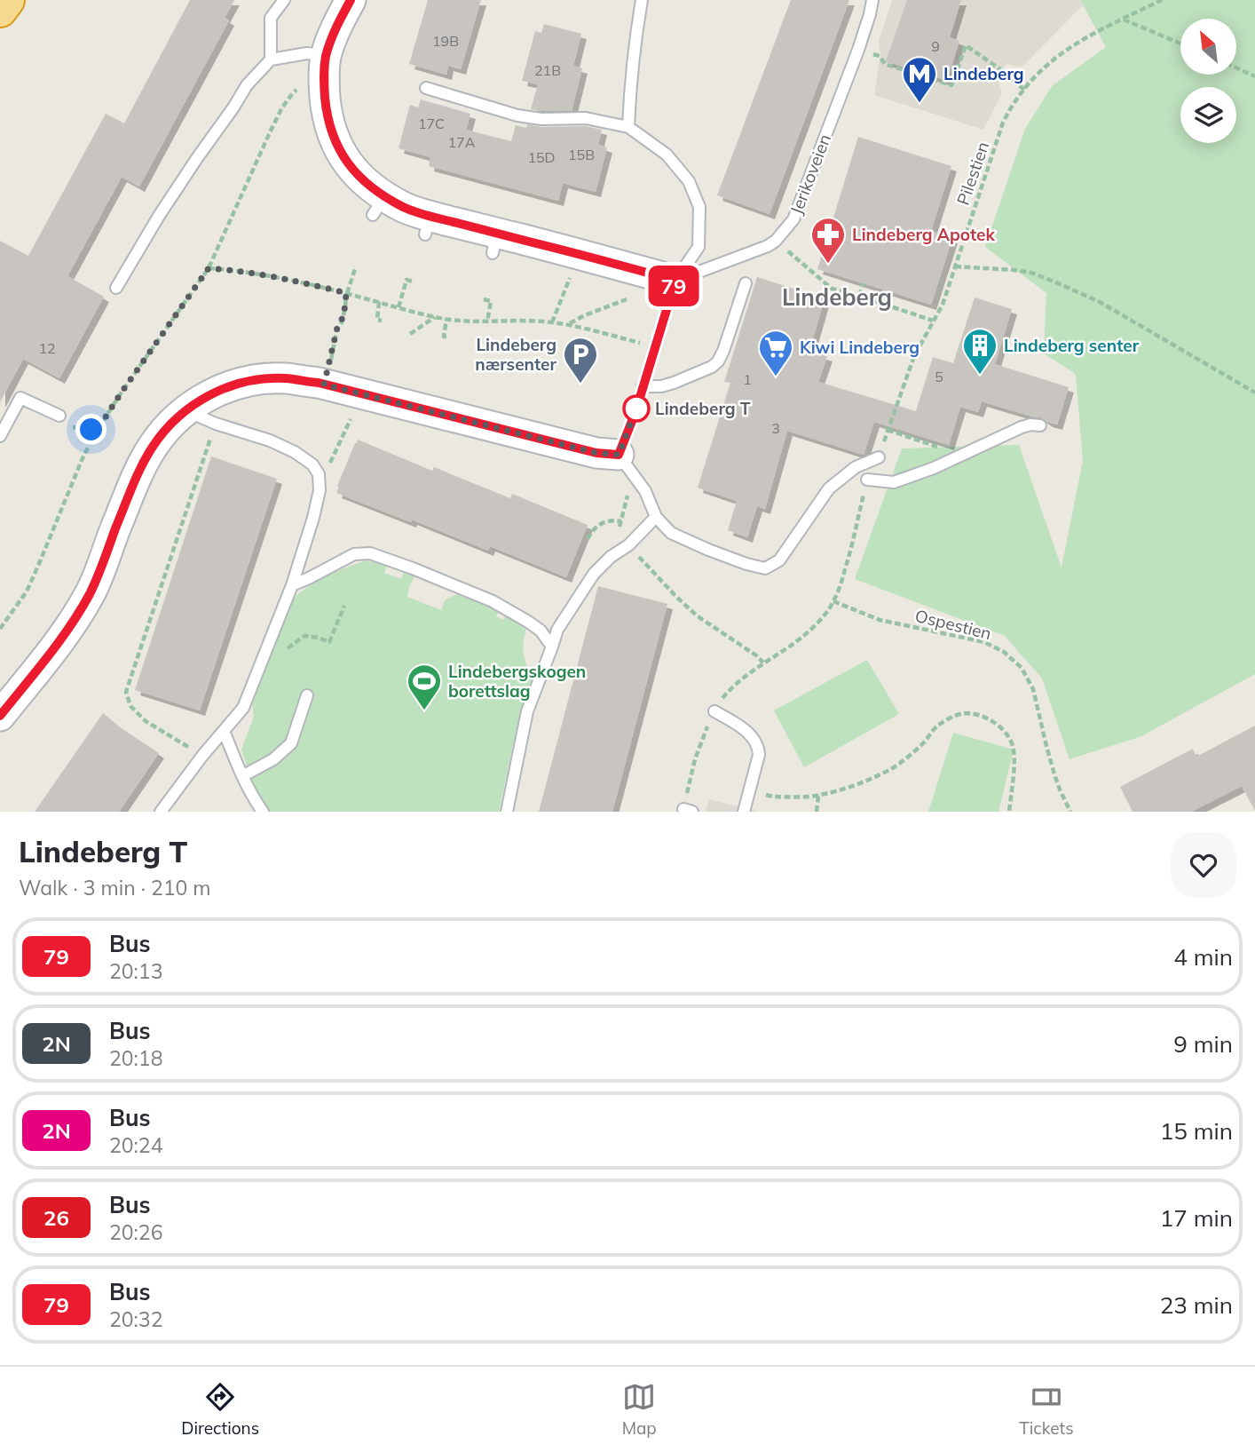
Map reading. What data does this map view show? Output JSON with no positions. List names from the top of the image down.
{
  "streets": {
    "lane": ["Jerikoveien"],
    "path": ["Pilestien", "Ospestien"]
  },
  "districts": ["Lindeberg"],
  "places": {
    "metro station": ["Lindeberg"],
    "pharmacy": ["Lindeberg Apotek"],
    "building": ["Lindeberg senter"],
    "supermarket": ["Kiwi Lindeberg"],
    "parking": ["Lindeberg nærsenter"],
    "other": ["Lindeberg T"],
    "sports": ["Lindebergskogen borettslag"]
  },
  "lines": ["bus line 79"],
  "house_numbers": [
    "19B",
    "9",
    "21B",
    "17C",
    "17A",
    "15B",
    "15D",
    "12",
    "5",
    "1",
    "3"
  ],
  "north": "top left",
  "page": {
    "on_map": "79",
    "heading": ["Lindeberg T", "Walk · 3 min · 210 m"],
    "list": [
      {
        "mark": "79",
        "name": "Bus",
        "note": "20:13",
        "value": "4 min"
      },
      {
        "mark": "2N",
        "name": "Bus",
        "note": "20:18",
        "value": "9 min"
      },
      {
        "mark": "2N",
        "name": "Bus",
        "note": "20:24",
        "value": "15 min"
      },
      {
        "mark": "26",
        "name": "Bus",
        "note": "20:26",
        "value": "17 min"
      },
      {
        "mark": "79",
        "name": "Bus",
        "note": "20:32",
        "value": "23 min"
      }
    ],
    "tabs": ["Directions", "Map", "Tickets"]
  }
}
